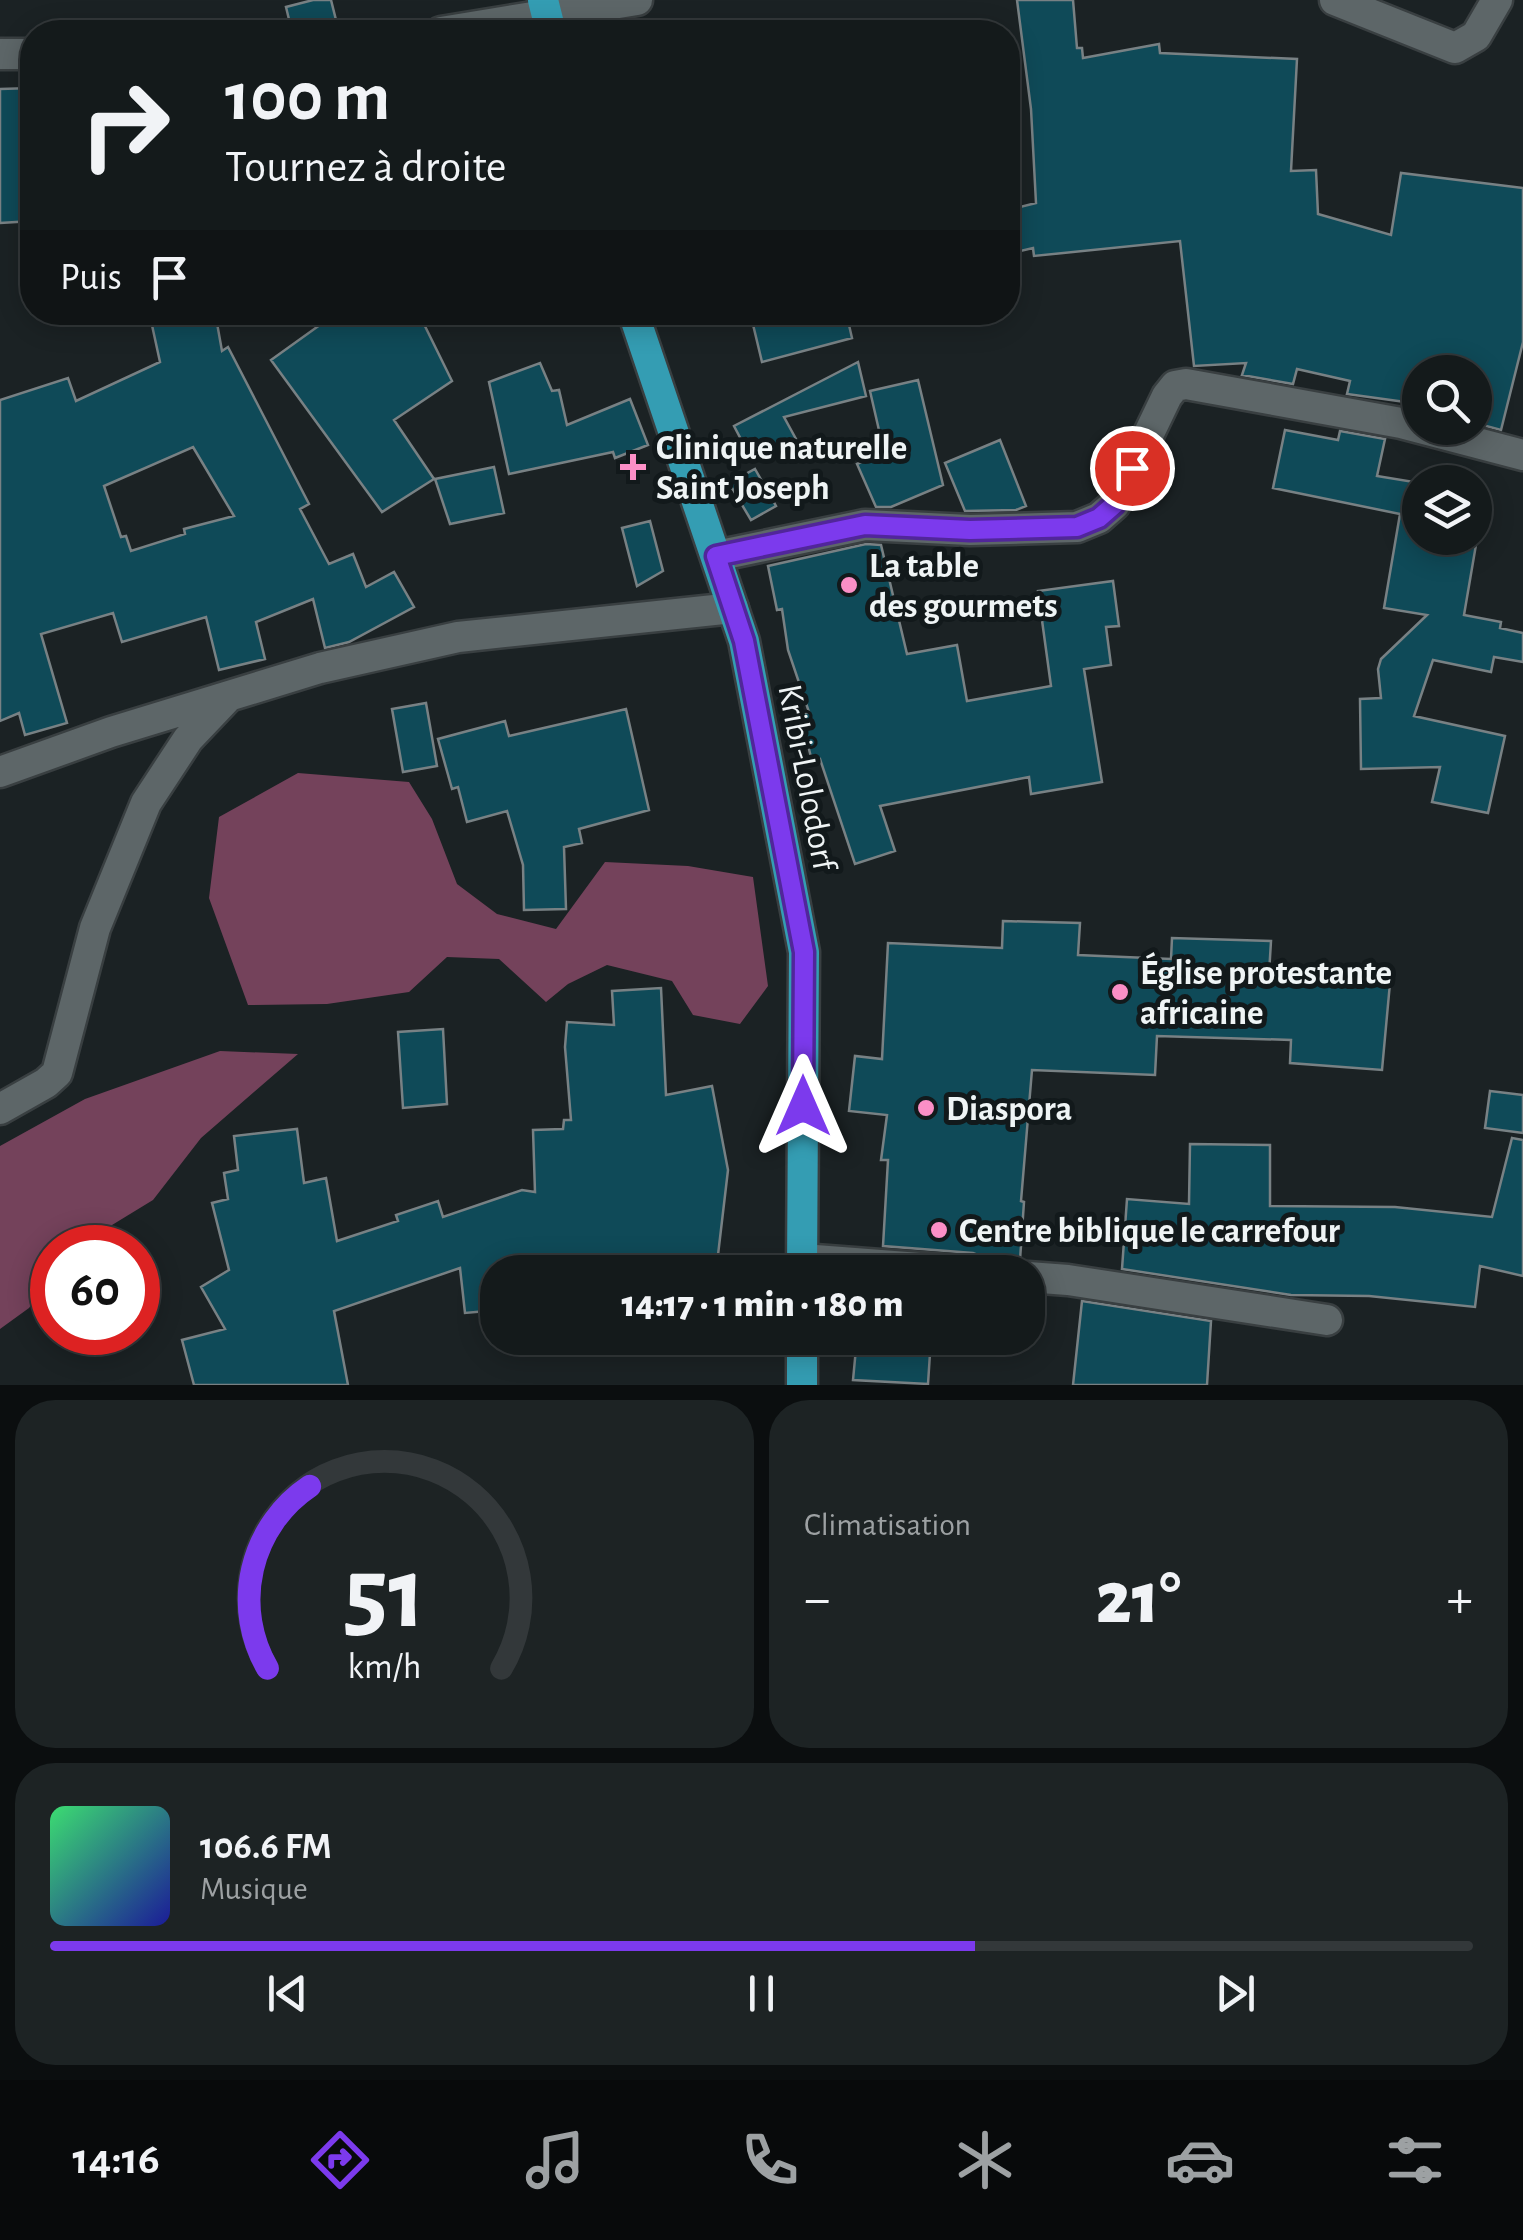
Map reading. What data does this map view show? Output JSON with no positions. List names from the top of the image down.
{
  "streets": {
    "main road": ["Kribi-Lolodorf"]
  },
  "places": {
    "health": ["Clinique naturelle Saint Joseph"],
    "other": [
      "La table des gourmets",
      "Église protestante africaine",
      "Diaspora",
      "Centre biblique le carrefour"
    ]
  },
  "page": {
    "turn": ["100 m", "Tournez à droite"],
    "then": "Puis",
    "limit": "60",
    "trip": "14:17 · 1 min · 180 m",
    "tile": "Climatisation",
    "heat": ["−", "21°", "+"],
    "song": ["106.6 FM", "Musique"],
    "tabs": "14:16",
    "gauge": ["51", "km/h"]
  }
}
